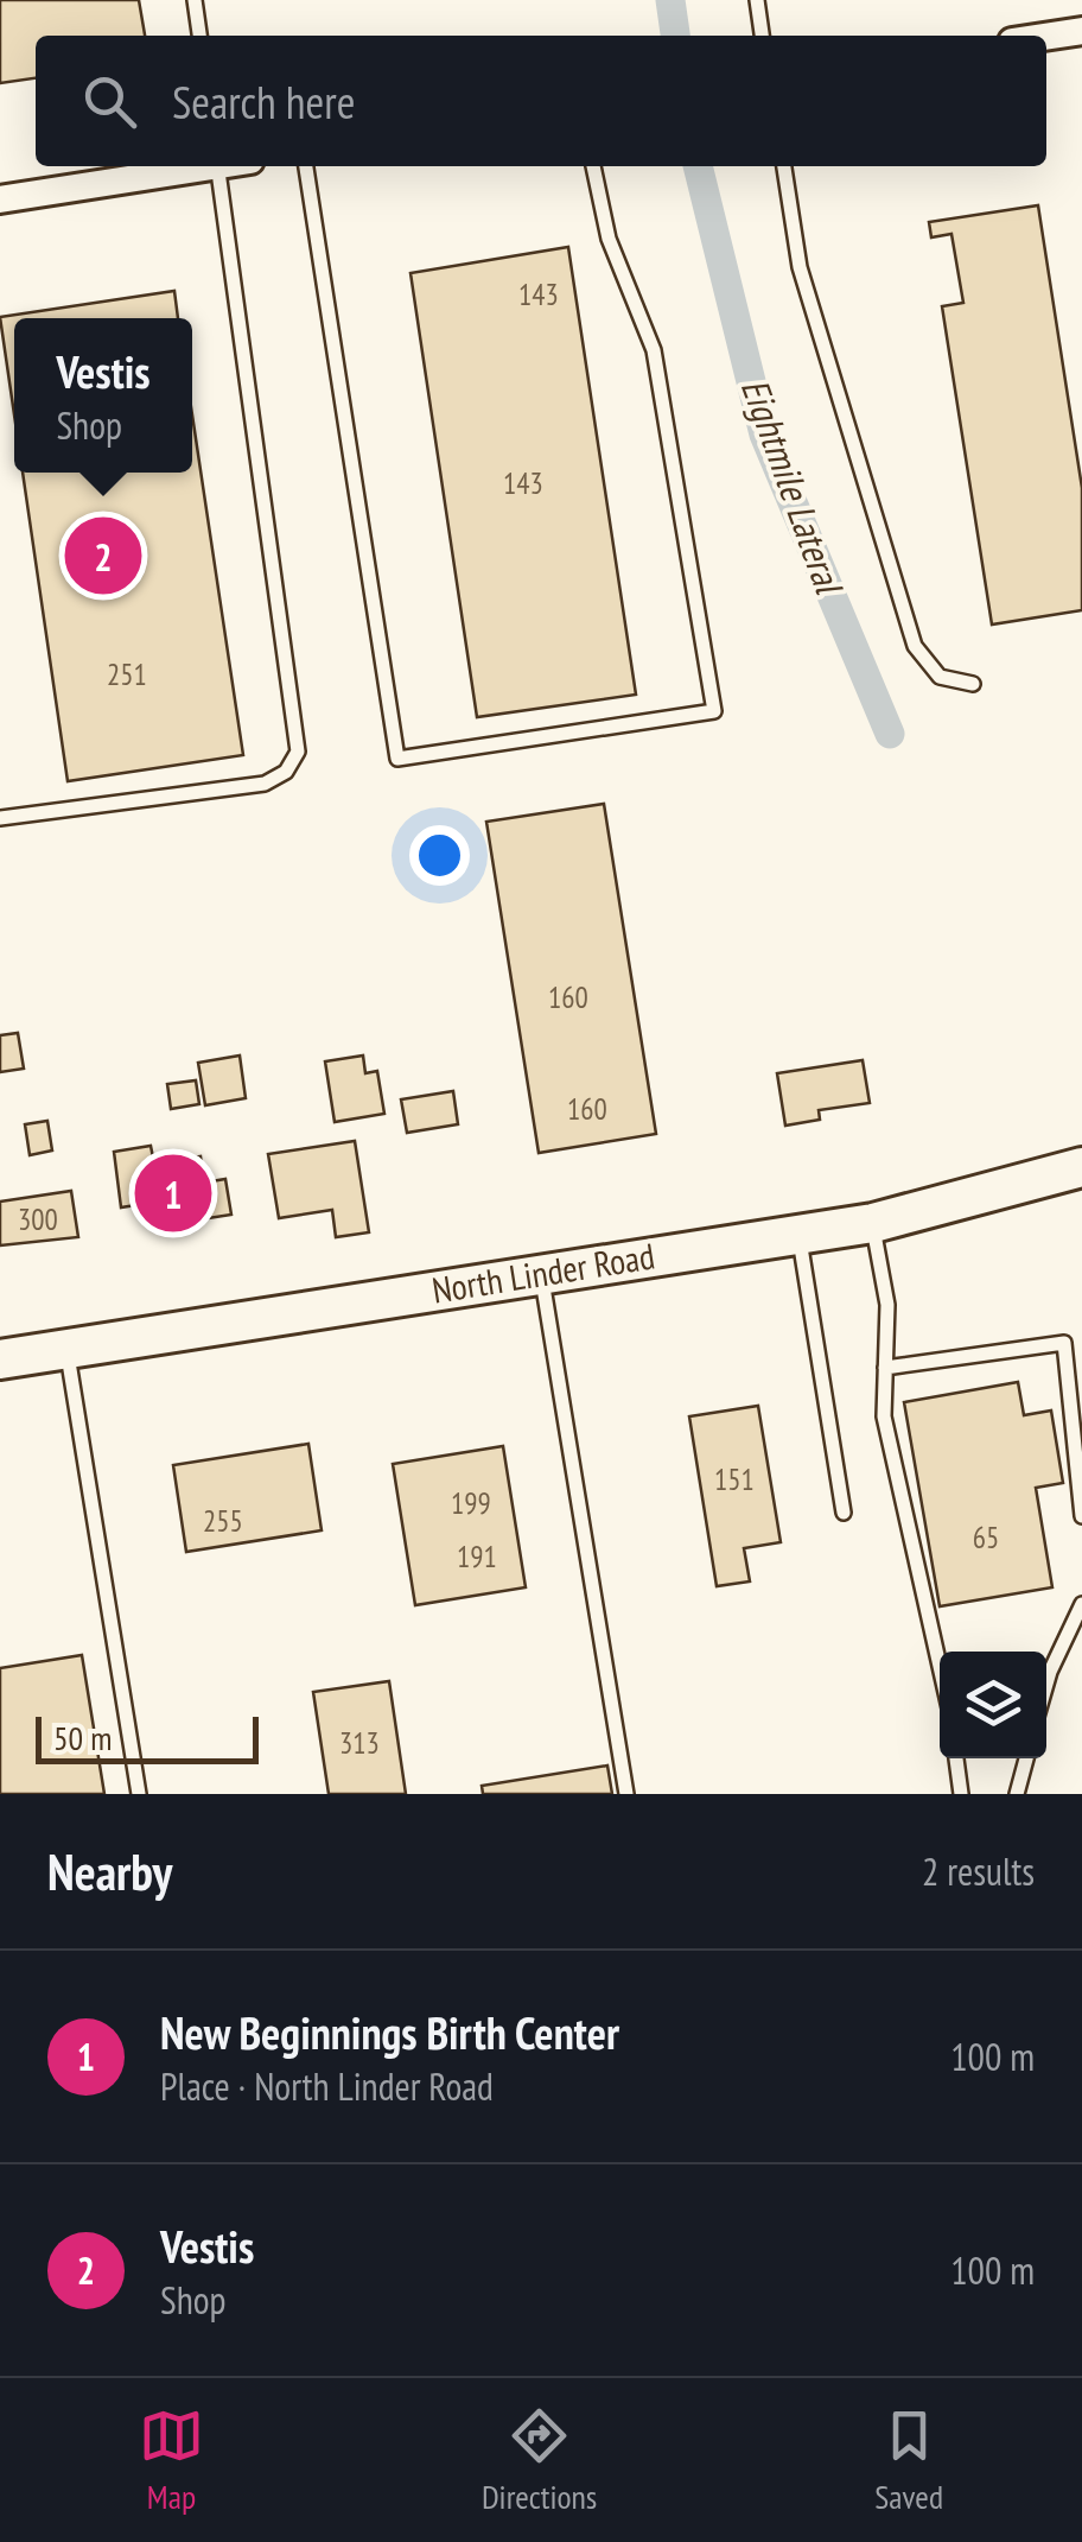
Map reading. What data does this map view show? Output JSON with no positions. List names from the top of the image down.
{
  "streets": {
    "main road": ["North Linder Road"]
  },
  "water": ["Eightmile Lateral"],
  "house_numbers": [
    "143",
    "143",
    "251",
    "160",
    "160",
    "300",
    "151",
    "199",
    "255",
    "65",
    "191",
    "313"
  ],
  "scale_bar": "50 m",
  "page": {
    "search": "Search here",
    "popup": ["Vestis", "Shop"],
    "pins": ["2", "1"],
    "scale": "50 m",
    "heading": ["Nearby", "2 results"],
    "list": [
      {
        "mark": "1",
        "name": "New Beginnings Birth Center",
        "note": "Place · North Linder Road",
        "value": "100 m"
      },
      {
        "mark": "2",
        "name": "Vestis",
        "note": "Shop",
        "value": "100 m"
      }
    ],
    "nav": ["Map", "Directions", "Saved"]
  }
}
